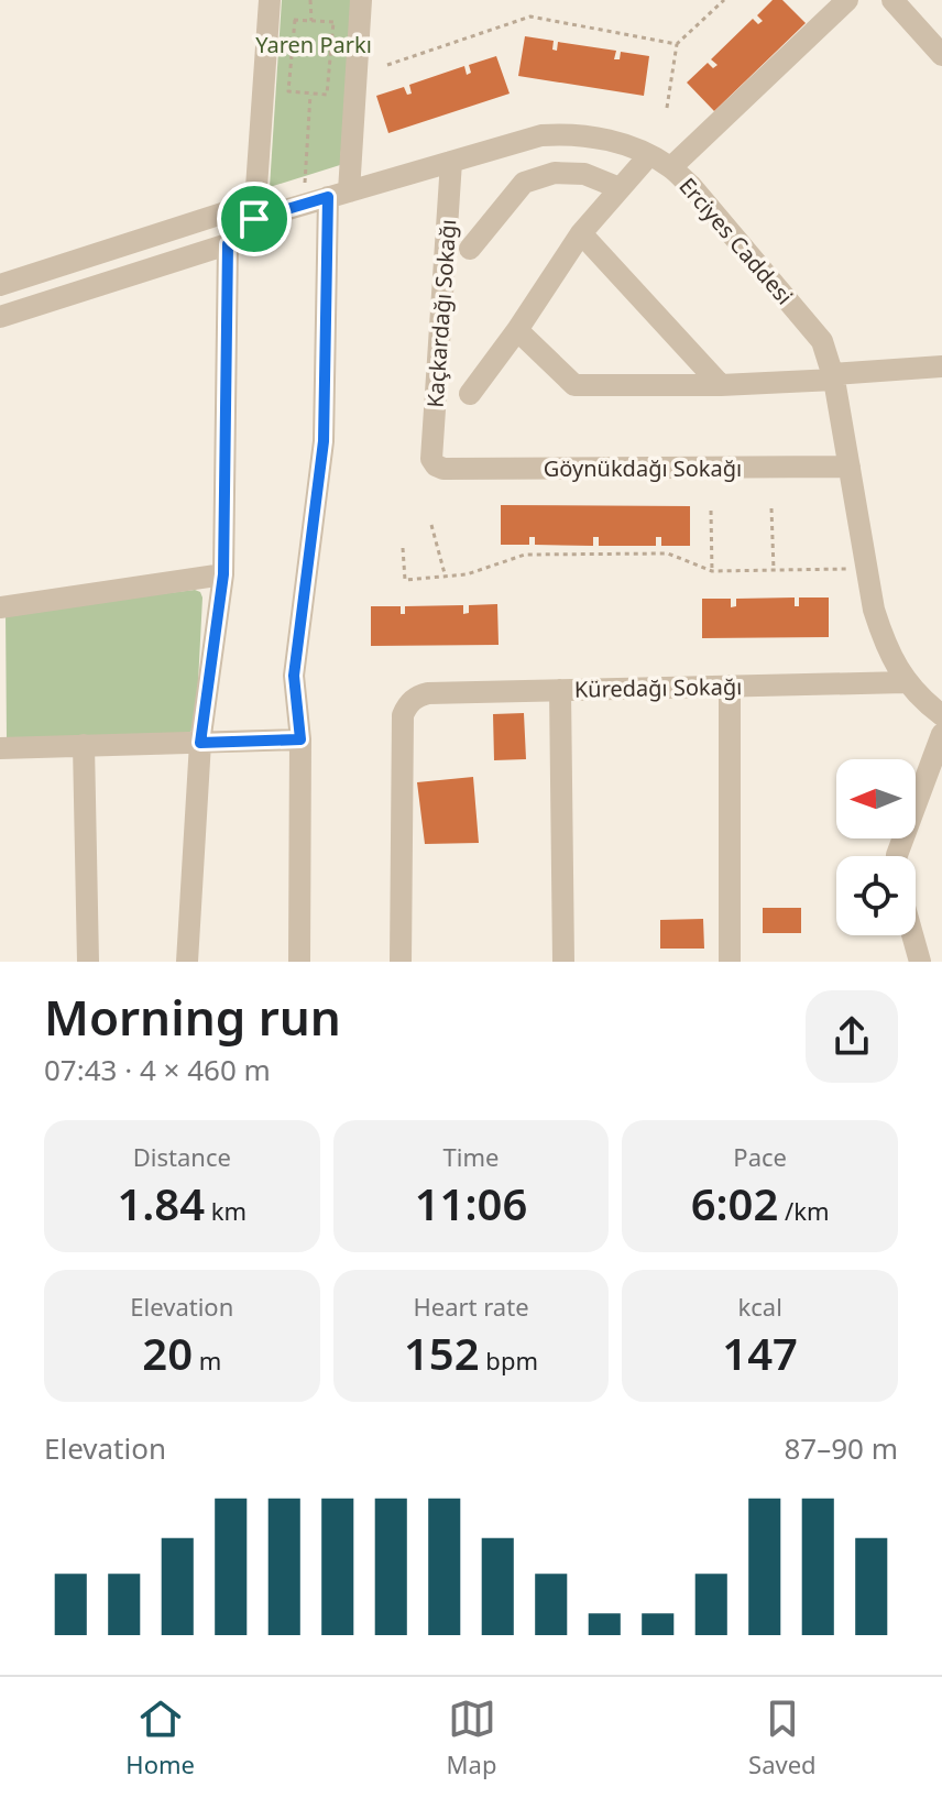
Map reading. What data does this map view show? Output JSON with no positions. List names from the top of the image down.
{
  "streets": {
    "street": [
      "Erciyes Caddesi",
      "Kaçkardağı Sokağı",
      "Göynükdağı Sokağı",
      "Küredağı Sokağı"
    ]
  },
  "crossings": [
    ["Erciyes Caddesi", "Kaçkardağı Sokağı"],
    ["Erciyes Caddesi", "Göynükdağı Sokağı"],
    ["Erciyes Caddesi", "Küredağı Sokağı"],
    ["Kaçkardağı Sokağı", "Göynükdağı Sokağı"]
  ],
  "parks": ["Yaren Parkı"],
  "north": "left",
  "page": {
    "heading": ["Morning run", "07:43 · 4 × 460 m"],
    "stats": [
      ["Distance", "1.84 km"],
      ["Time", "11:06"],
      ["Pace", "6:02 /km"],
      ["Elevation", "20 m"],
      ["Heart rate", "152 bpm"],
      ["kcal", "147"]
    ],
    "chart": ["Elevation", "87–90 m"],
    "tabs": ["Home", "Map", "Saved"]
  }
}
